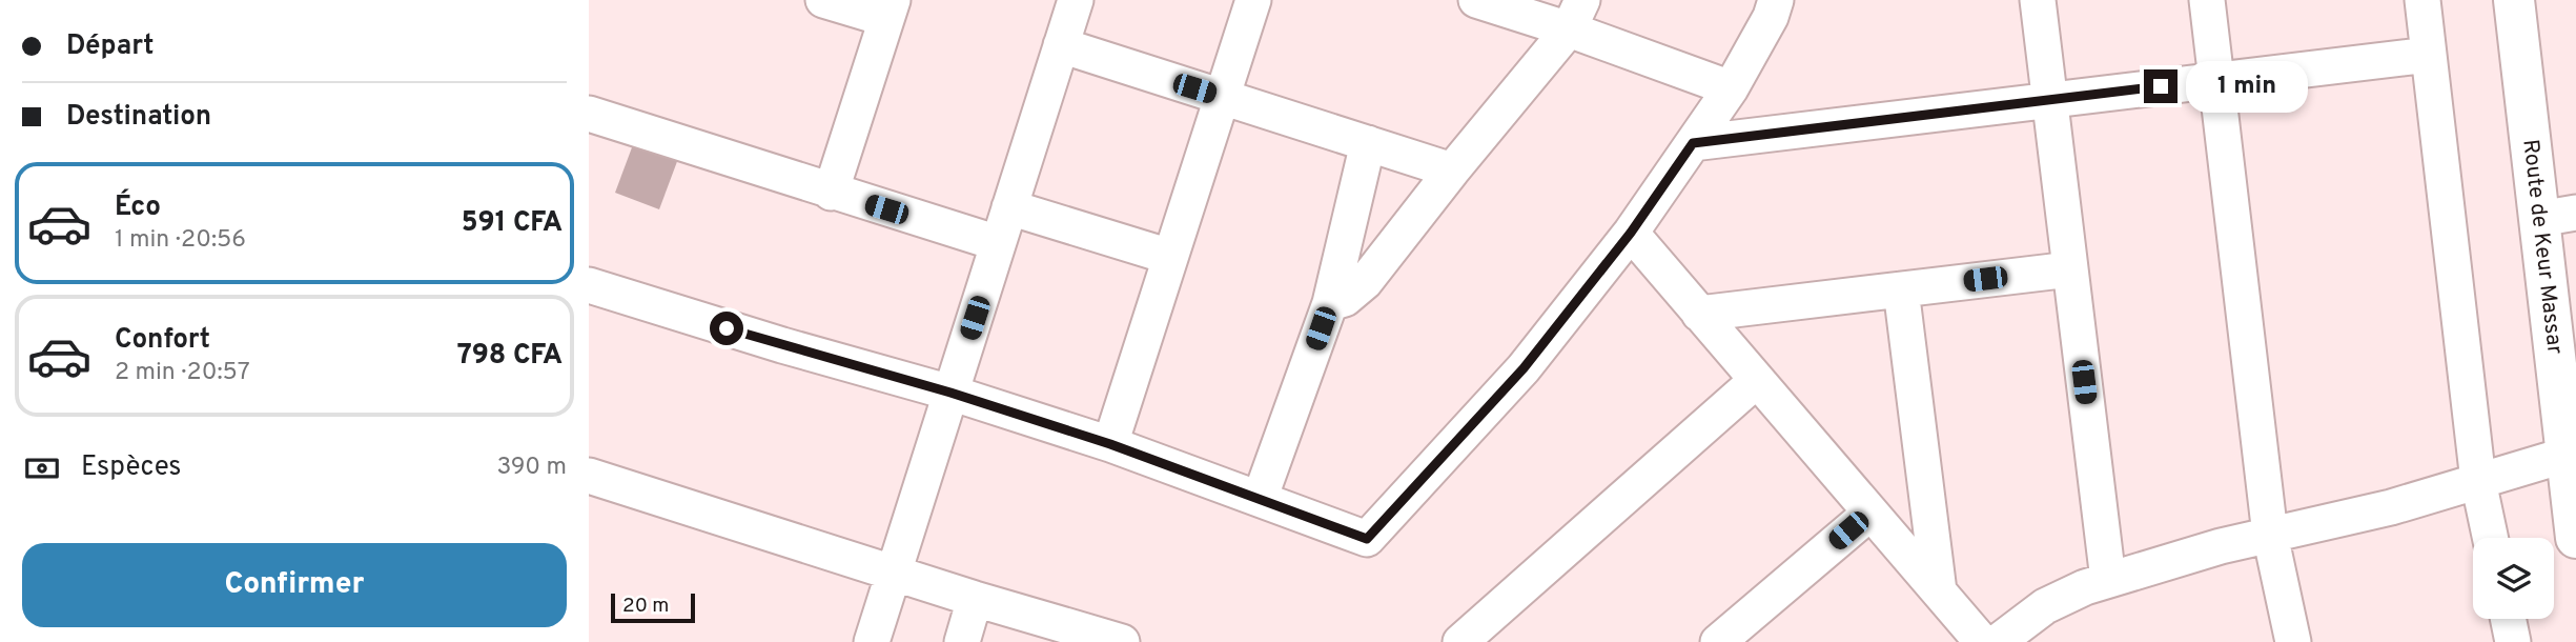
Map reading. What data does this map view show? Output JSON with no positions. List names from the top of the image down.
{
  "streets": {
    "main road": ["Route de Keur Massar"]
  },
  "scale_bar": "20 m",
  "page": {
    "banner": ["Départ", "Destination"],
    "bubble": "1 min",
    "list": [
      {
        "name": "Éco",
        "note": "1 min · 20:56",
        "value": "591 CFA"
      },
      {
        "name": "Confort",
        "note": "2 min · 20:57",
        "value": "798 CFA"
      }
    ],
    "pay": ["Espèces", "390 m"],
    "buttons": "Confirmer",
    "scale": "20 m"
  }
}
